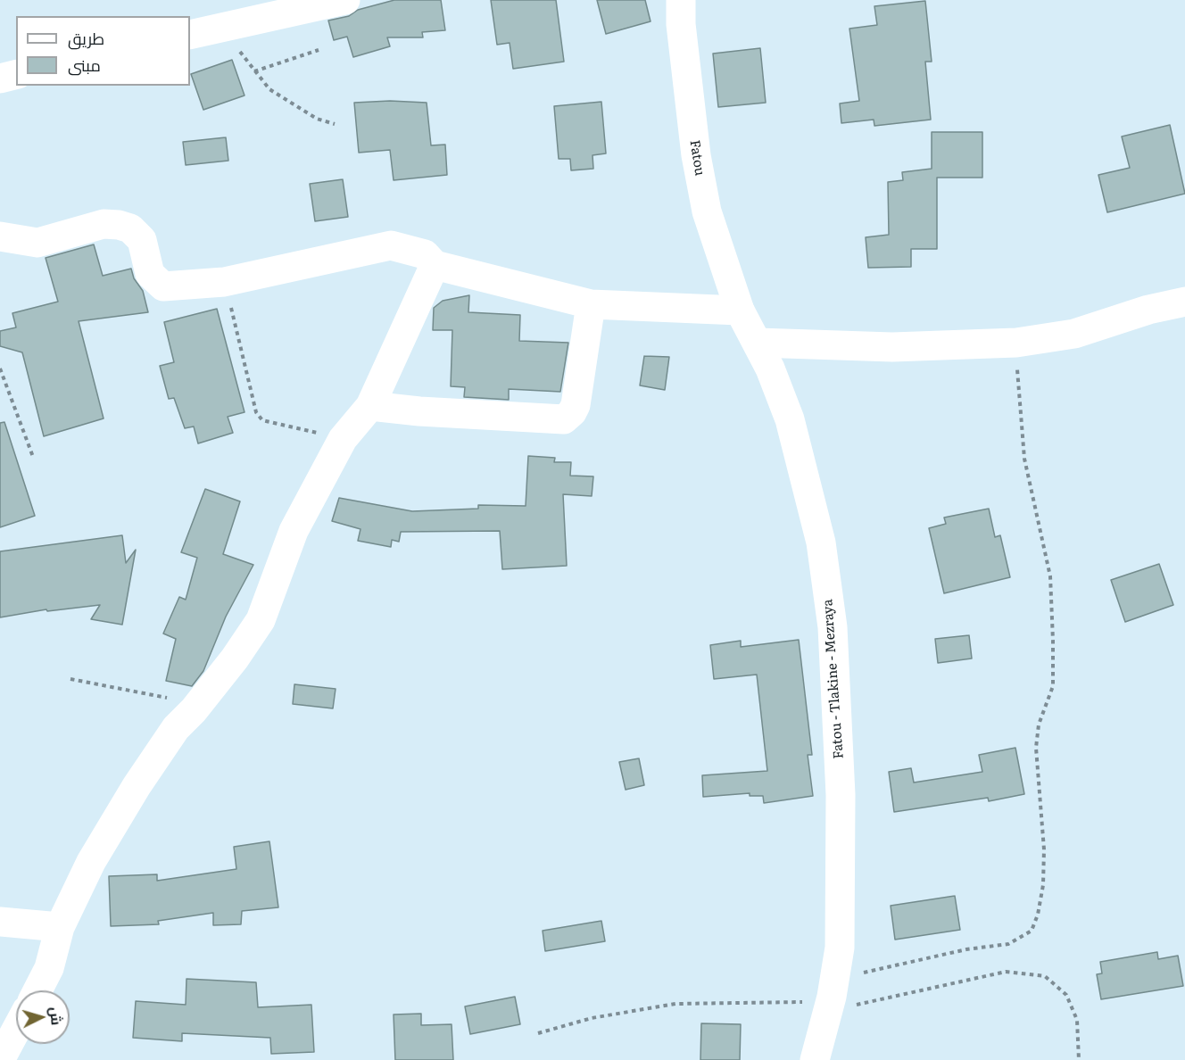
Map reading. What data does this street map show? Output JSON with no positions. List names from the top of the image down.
{
  "streets": {
    "street": ["Fatou", "Fatou - Tlakine - Mezraya"]
  },
  "crossings": [
    ["Fatou", "Fatou - Tlakine - Mezraya"]
  ],
  "legend": ["طريق", "مبنى"],
  "north": "right"
}
